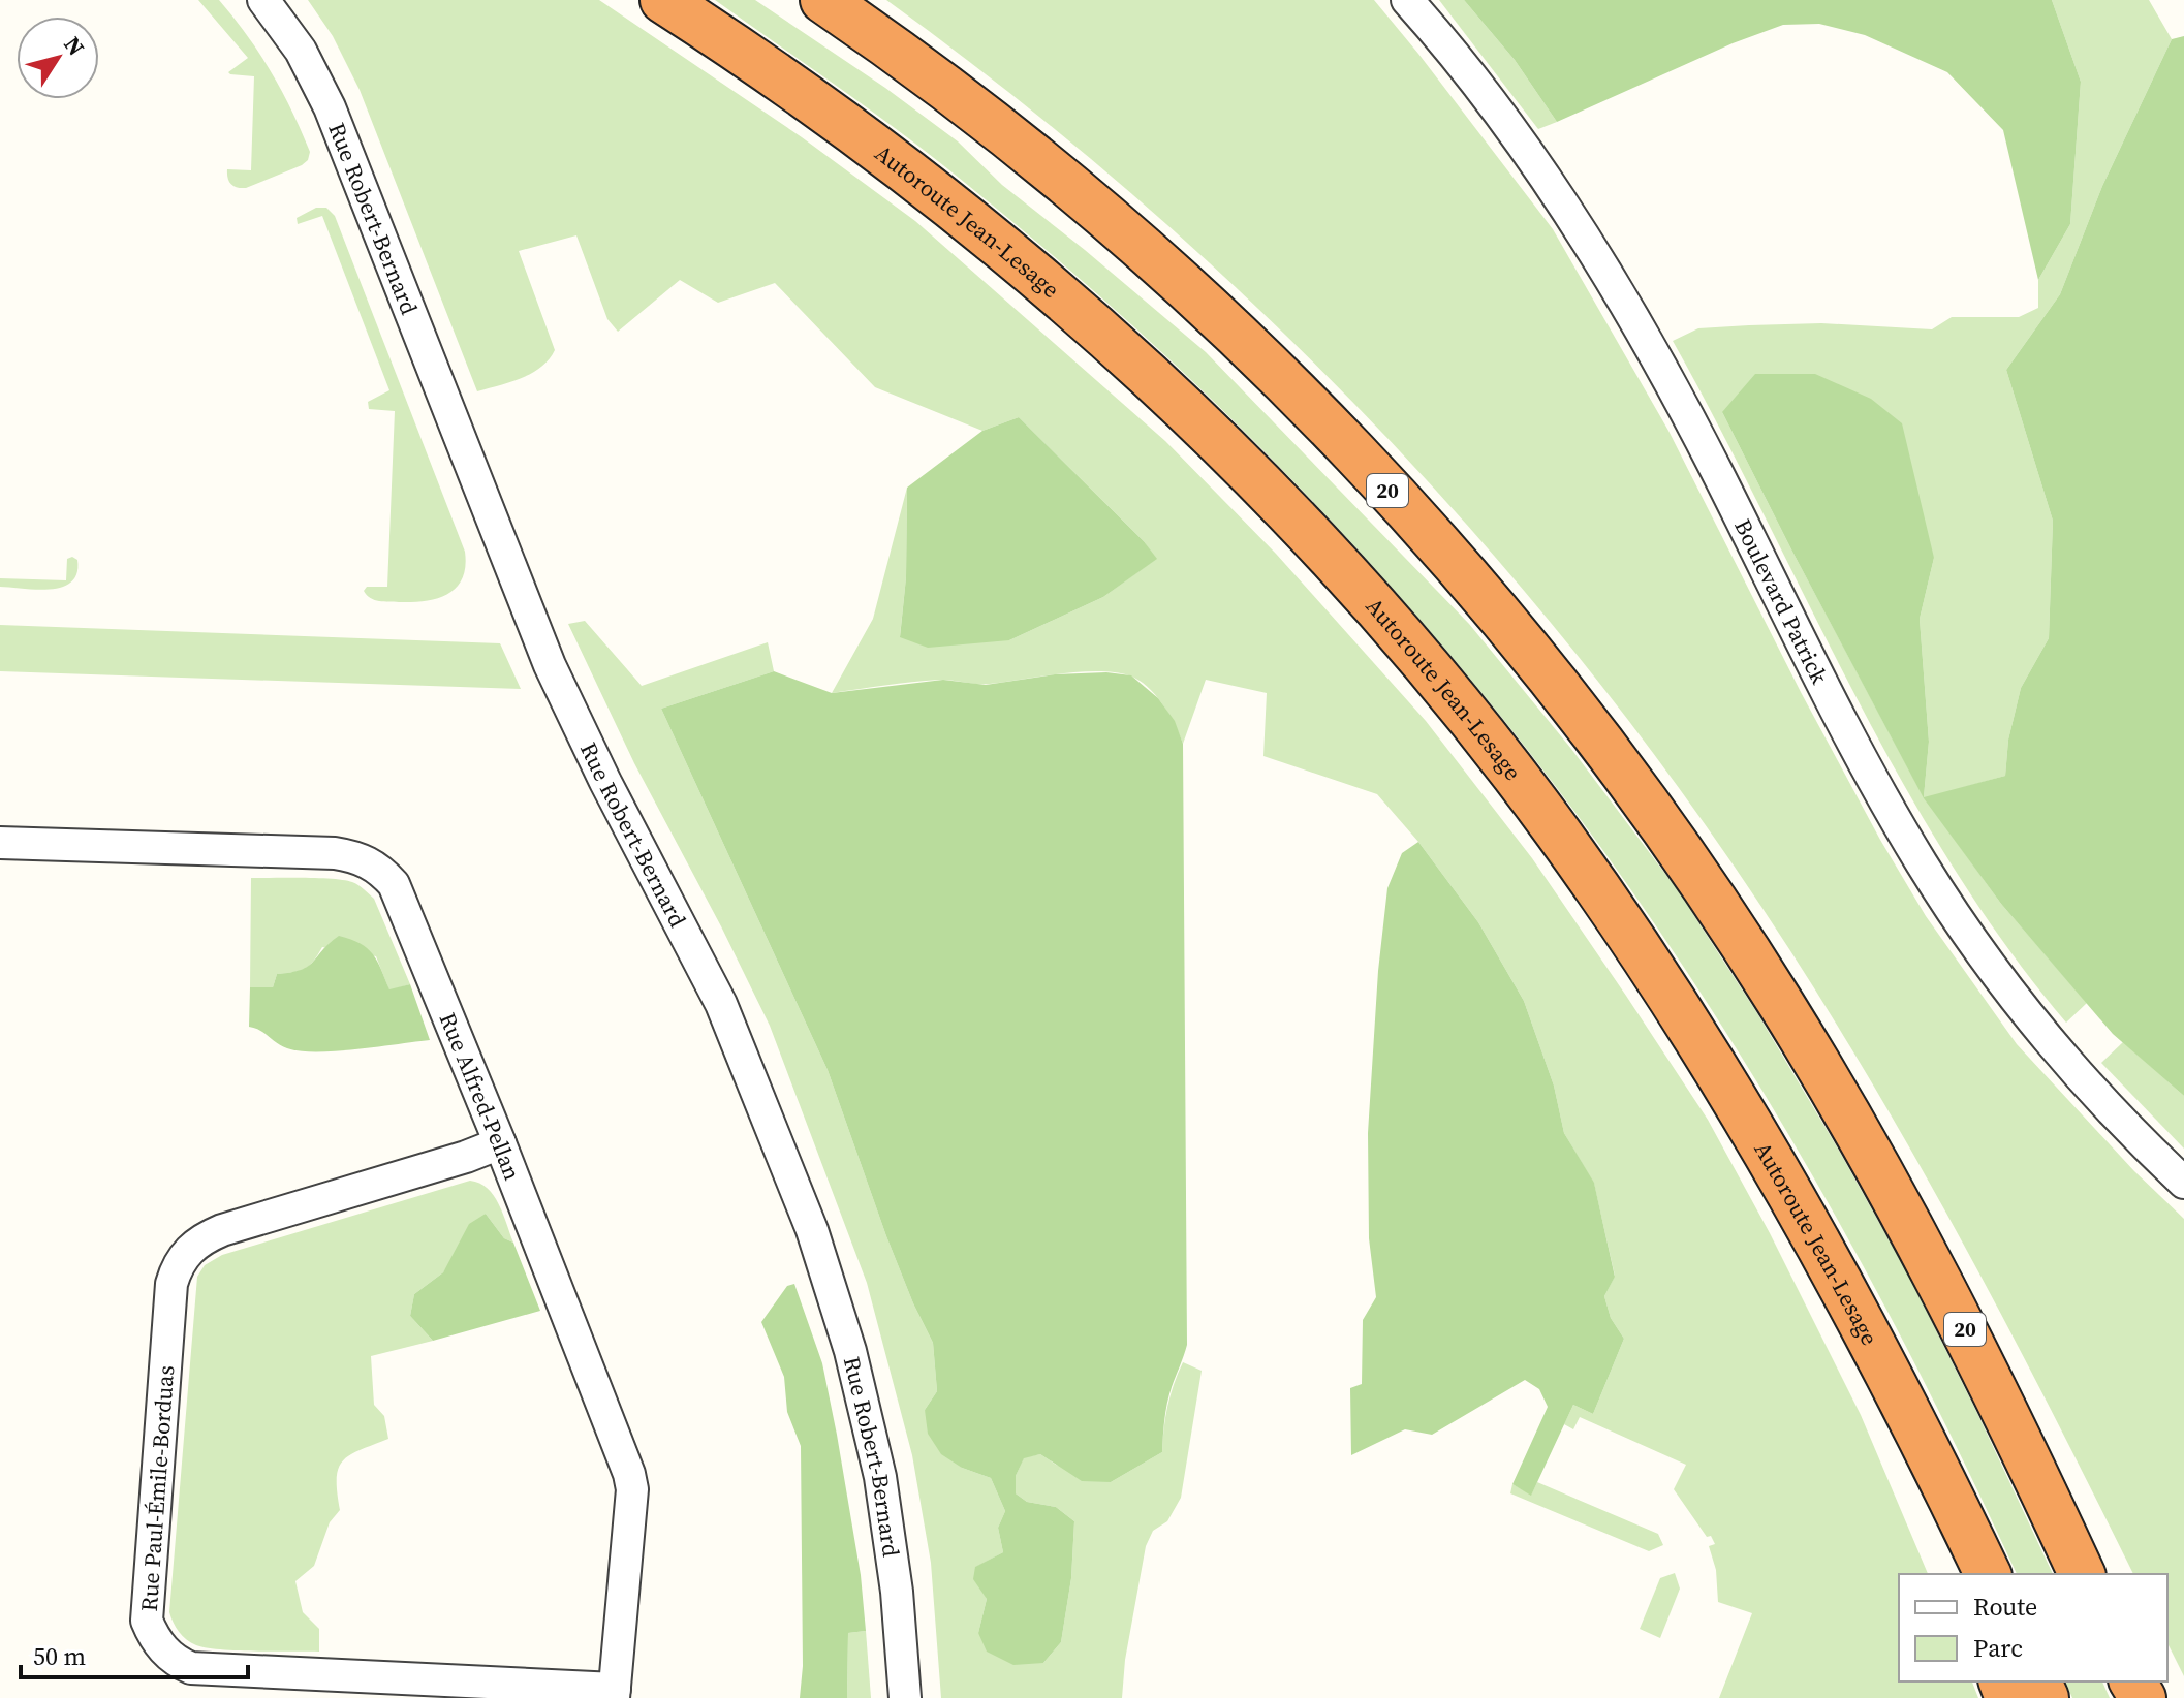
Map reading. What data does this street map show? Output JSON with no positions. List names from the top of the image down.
{
  "streets": {
    "highway": ["Autoroute Jean-Lesage", "20"],
    "street": [
      "Rue Robert-Bernard",
      "Boulevard Patrick",
      "Rue Alfred-Pellan",
      "Rue Paul-Émile-Borduas"
    ]
  },
  "crossings": [
    ["Rue Alfred-Pellan", "Rue Paul-Émile-Borduas"]
  ],
  "legend": ["Route", "Parc"],
  "scale_bar": "50 m",
  "north": "top right"
}
